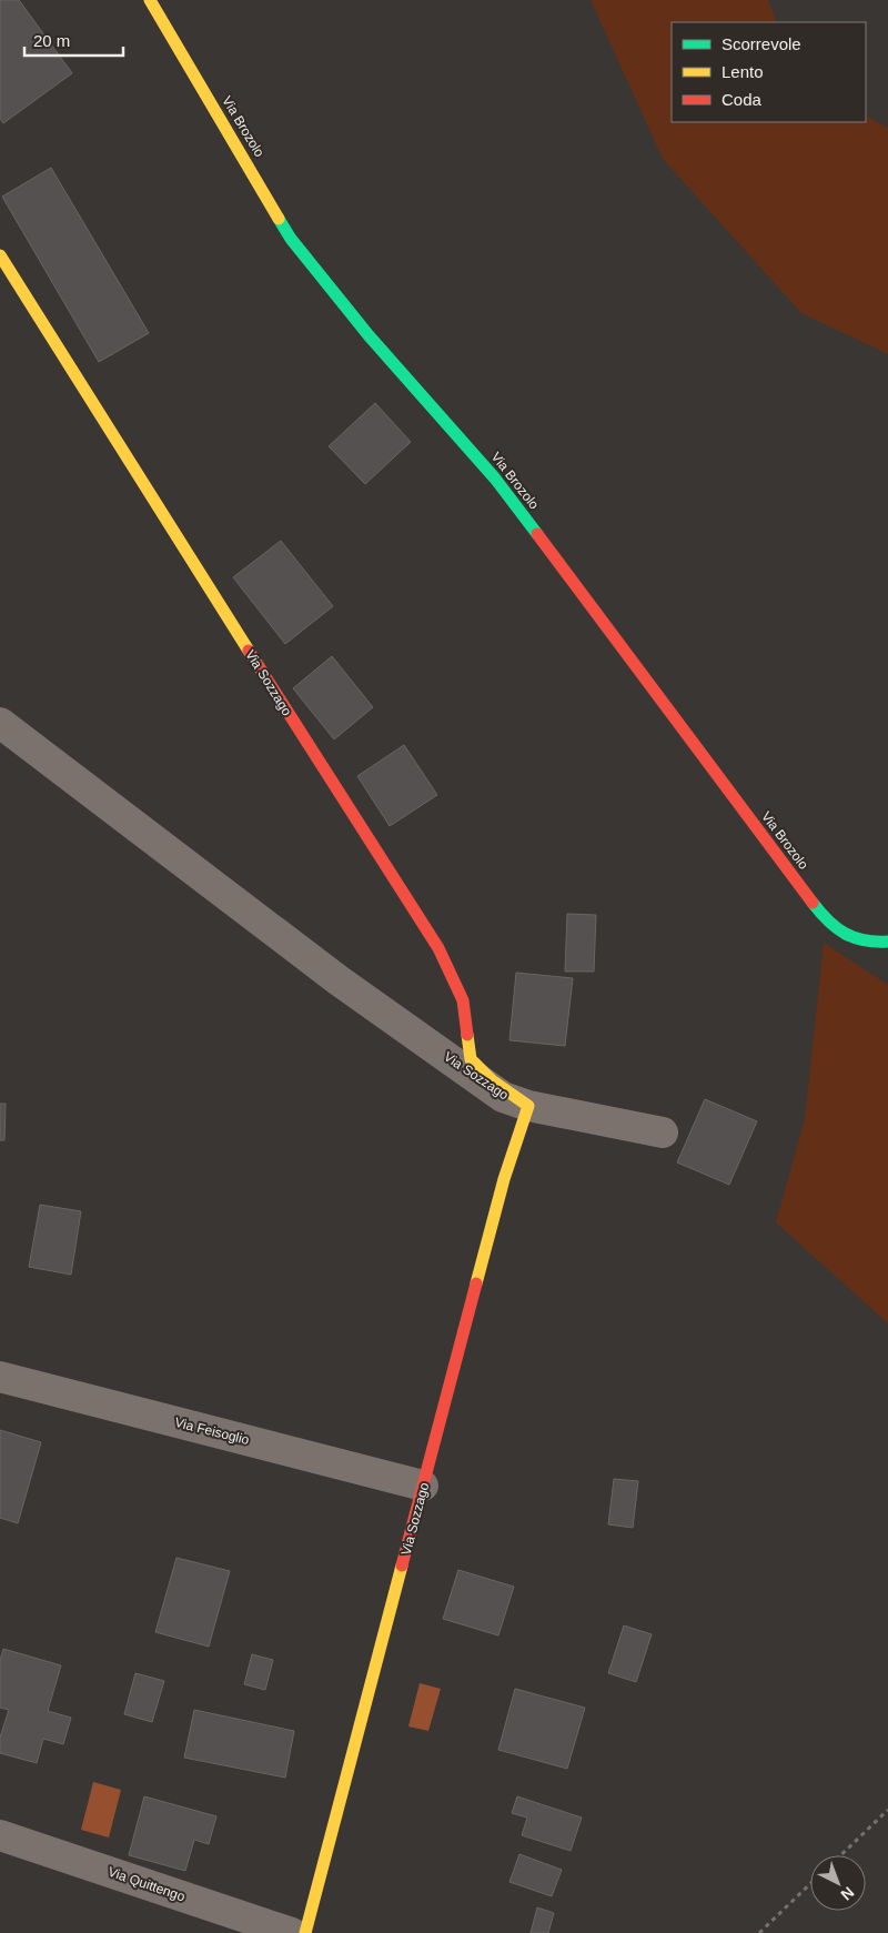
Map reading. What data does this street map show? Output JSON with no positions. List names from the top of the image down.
{
  "streets": {
    "street": [
      "Via Brozolo",
      "Via Sozzago",
      "Via Feisoglio",
      "Via Quittengo"
    ]
  },
  "crossings": [
    ["Via Sozzago", "Via Feisoglio"]
  ],
  "legend": ["Scorrevole", "Lento", "Coda"],
  "scale_bar": "20 m",
  "north": "bottom right"
}
